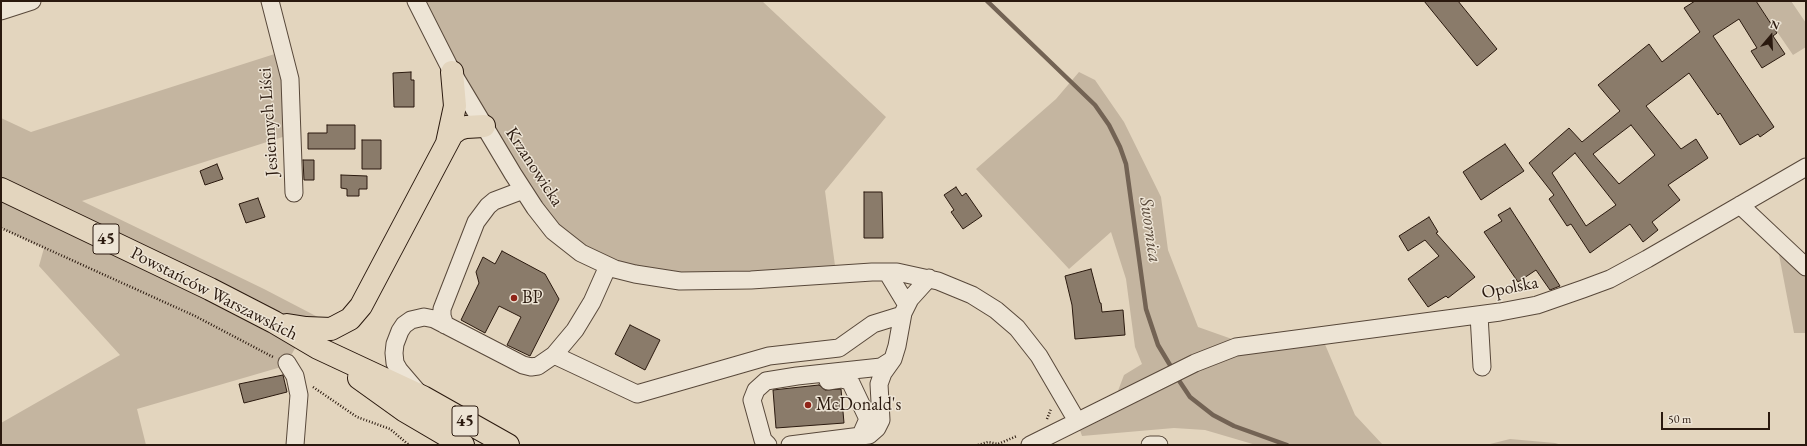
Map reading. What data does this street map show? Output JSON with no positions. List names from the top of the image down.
{
  "streets": {
    "main road": ["45", "Powstańców Warszawskich"],
    "street": ["Jesiennych Liści", "Krzanowicka", "Opolska"]
  },
  "crossings": [
    ["Krzanowicka", "Opolska"]
  ],
  "water": ["Swornica"],
  "places": ["BP", "McDonald's"],
  "scale_bar": "50 m",
  "north": "top"
}
